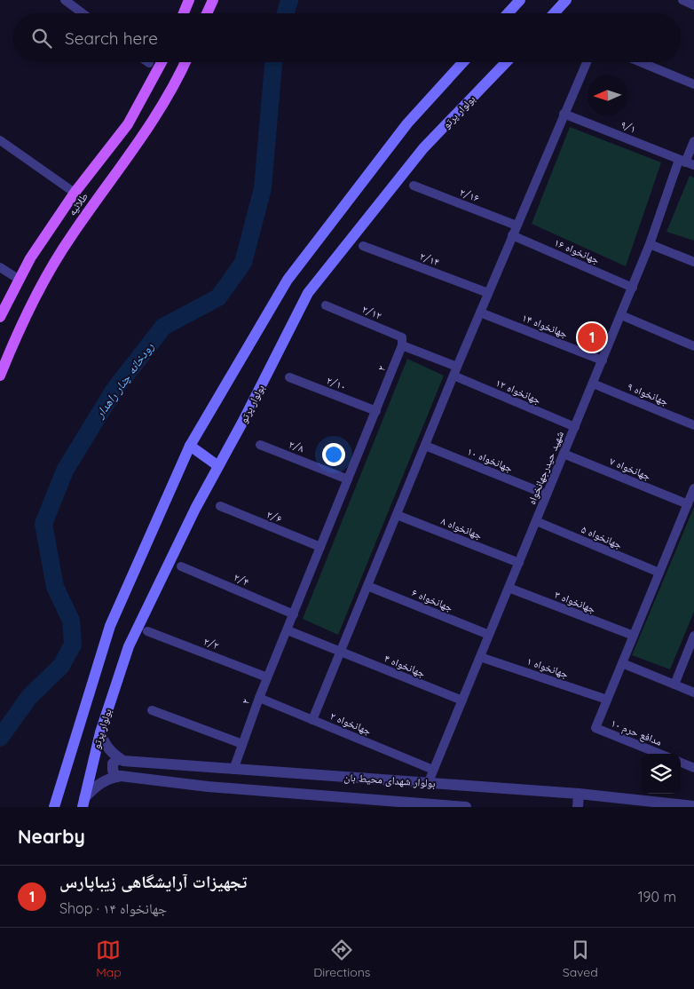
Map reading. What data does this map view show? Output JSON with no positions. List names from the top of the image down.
{
  "streets": {
    "main road": ["بولوار پرتو", "طلائیه"],
    "street": [
      "۹/۱",
      "۲/۱۶",
      "جهانخواه ۱۶",
      "۲/۱۴",
      "۲/۱۲",
      "جهانخواه ۱۴",
      "۲",
      "۲/۱۰",
      "جهانخواه ۱۲",
      "جهانخواه ۹",
      "۲/۸",
      "جهانخواه ۱۰",
      "شهید حیدرجهانخواه",
      "جهانخواه ۷",
      "۲/۶",
      "جهانخواه ۸",
      "جهانخواه ۵",
      "۲/۴",
      "جهانخواه ۶",
      "جهانخواه ۳",
      "۲/۲",
      "جهانخواه ۴",
      "جهانخواه ۱",
      "جهانخواه ۲",
      "مدافع حرم ۱۰",
      "بولوار شهدای محیط بان"
    ]
  },
  "crossings": [
    ["بولوار پرتو", "بولوار شهدای محیط بان"],
    ["۹/۱", "شهید حیدرجهانخواه"],
    ["جهانخواه ۱۶", "شهید حیدرجهانخواه"],
    ["۲/۱۲", "۲"],
    ["جهانخواه ۱۴", "شهید حیدرجهانخواه"],
    ["۲", "۲/۱۰"],
    ["۲", "۲/۸"],
    ["۲", "۲/۶"],
    ["۲", "۲/۴"],
    ["۲", "۲/۲"],
    ["۲", "جهانخواه ۴"],
    ["۲", "جهانخواه ۲"],
    ["۲", "بولوار شهدای محیط بان"],
    ["جهانخواه ۱۲", "شهید حیدرجهانخواه"],
    ["جهانخواه ۹", "شهید حیدرجهانخواه"],
    ["جهانخواه ۱۰", "شهید حیدرجهانخواه"],
    ["شهید حیدرجهانخواه", "جهانخواه ۷"],
    ["شهید حیدرجهانخواه", "جهانخواه ۸"],
    ["شهید حیدرجهانخواه", "جهانخواه ۵"],
    ["شهید حیدرجهانخواه", "جهانخواه ۶"],
    ["شهید حیدرجهانخواه", "جهانخواه ۳"],
    ["شهید حیدرجهانخواه", "جهانخواه ۴"],
    ["شهید حیدرجهانخواه", "جهانخواه ۱"],
    ["شهید حیدرجهانخواه", "جهانخواه ۲"],
    ["شهید حیدرجهانخواه", "بولوار شهدای محیط بان"],
    ["جهانخواه ۱", "مدافع حرم ۱۰"]
  ],
  "water": ["رودخانه چنار راهدار"],
  "north": "left",
  "page": {
    "search": "Search here",
    "pins": "1",
    "heading": "Nearby",
    "list": [
      {
        "mark": "1",
        "name": "تجهیزات آرایشگاهی زیباپارس",
        "note": "Shop · جهانخواه ۱۴",
        "value": "190 m"
      }
    ],
    "nav": ["Map", "Directions", "Saved"]
  }
}
